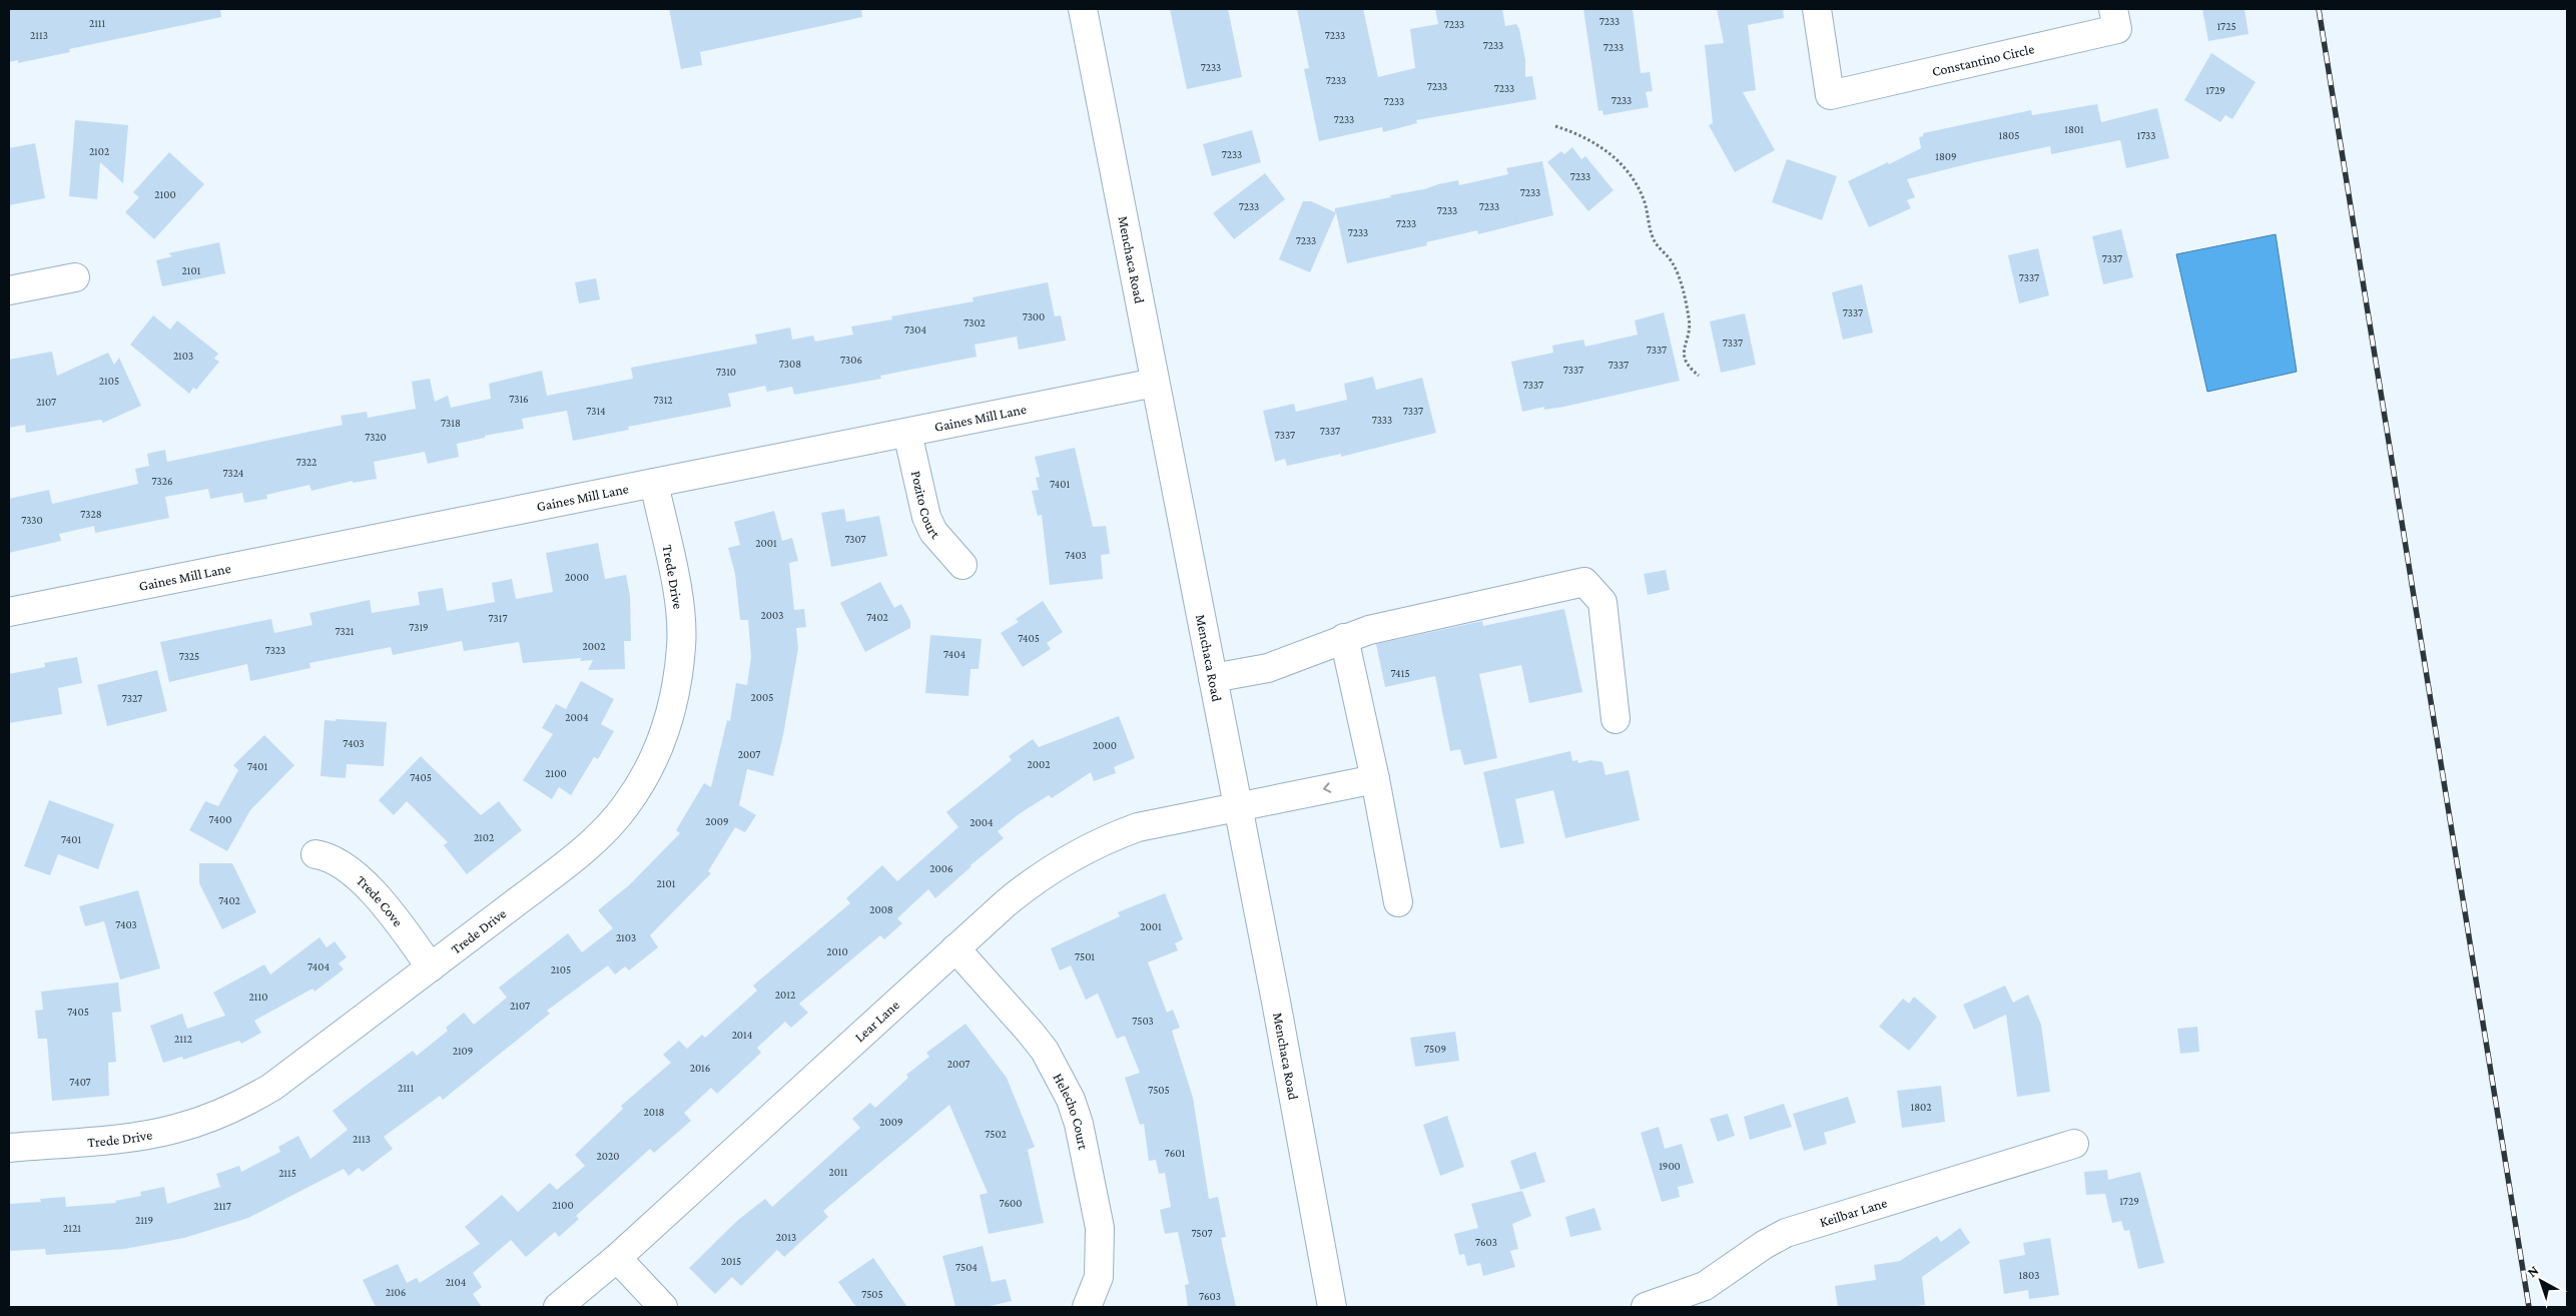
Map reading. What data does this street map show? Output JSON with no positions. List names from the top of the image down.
{
  "streets": {
    "street": [
      "Constantino Circle",
      "Menchaca Road",
      "Gaines Mill Lane",
      "Pozito Court",
      "Trede Drive",
      "Trede Cove",
      "Lear Lane",
      "Helecho Court",
      "Keilbar Lane"
    ]
  },
  "crossings": [
    ["Menchaca Road", "Gaines Mill Lane"],
    ["Menchaca Road", "Lear Lane"],
    ["Gaines Mill Lane", "Pozito Court"],
    ["Gaines Mill Lane", "Trede Drive"],
    ["Trede Drive", "Trede Cove"],
    ["Lear Lane", "Helecho Court"]
  ],
  "house_numbers": [
    "7233",
    "2111",
    "7233",
    "1725",
    "2113",
    "7233",
    "7233",
    "7233",
    "7233",
    "7233",
    "7233",
    "7233",
    "1729",
    "7233",
    "7233",
    "7233",
    "1801",
    "1805",
    "1733",
    "2102",
    "7233",
    "1809",
    "7233",
    "7233",
    "2100",
    "7233",
    "7233",
    "7233",
    "7233",
    "7233",
    "7233",
    "7337",
    "2101",
    "7337",
    "7337",
    "7300",
    "7302",
    "7304",
    "7337",
    "7337",
    "2103",
    "7306",
    "7308",
    "7337",
    "7337",
    "7310",
    "2105",
    "7337",
    "7316",
    "7312",
    "2107",
    "7314",
    "7337",
    "7333",
    "7318",
    "7337",
    "7337",
    "7320",
    "7322",
    "7324",
    "7326",
    "7401",
    "7328",
    "7330",
    "7307",
    "2001",
    "7403",
    "2000",
    "2003",
    "7402",
    "7317",
    "7319",
    "7321",
    "7405",
    "2002",
    "7323",
    "7404",
    "7325",
    "7415",
    "2005",
    "7327",
    "2004",
    "7403",
    "2000",
    "2007",
    "2002",
    "7401",
    "2100",
    "7405",
    "7400",
    "2009",
    "2004",
    "2102",
    "7401",
    "2006",
    "2101",
    "7402",
    "2008",
    "7403",
    "2001",
    "2103",
    "2010",
    "7501",
    "7404",
    "2105",
    "2012",
    "2110",
    "2107",
    "7405",
    "7503",
    "2014",
    "2112",
    "7509",
    "2109",
    "2007",
    "2016",
    "7407",
    "2111",
    "7505",
    "1802",
    "2018",
    "2009",
    "7502",
    "2113",
    "7601",
    "2020",
    "1900",
    "2011",
    "2115",
    "1729",
    "7600",
    "2100",
    "2117",
    "2119",
    "2121",
    "7507",
    "2013",
    "7603",
    "2015",
    "7504",
    "1803",
    "2104",
    "2106",
    "7505",
    "7603"
  ],
  "north": "top left"
}
